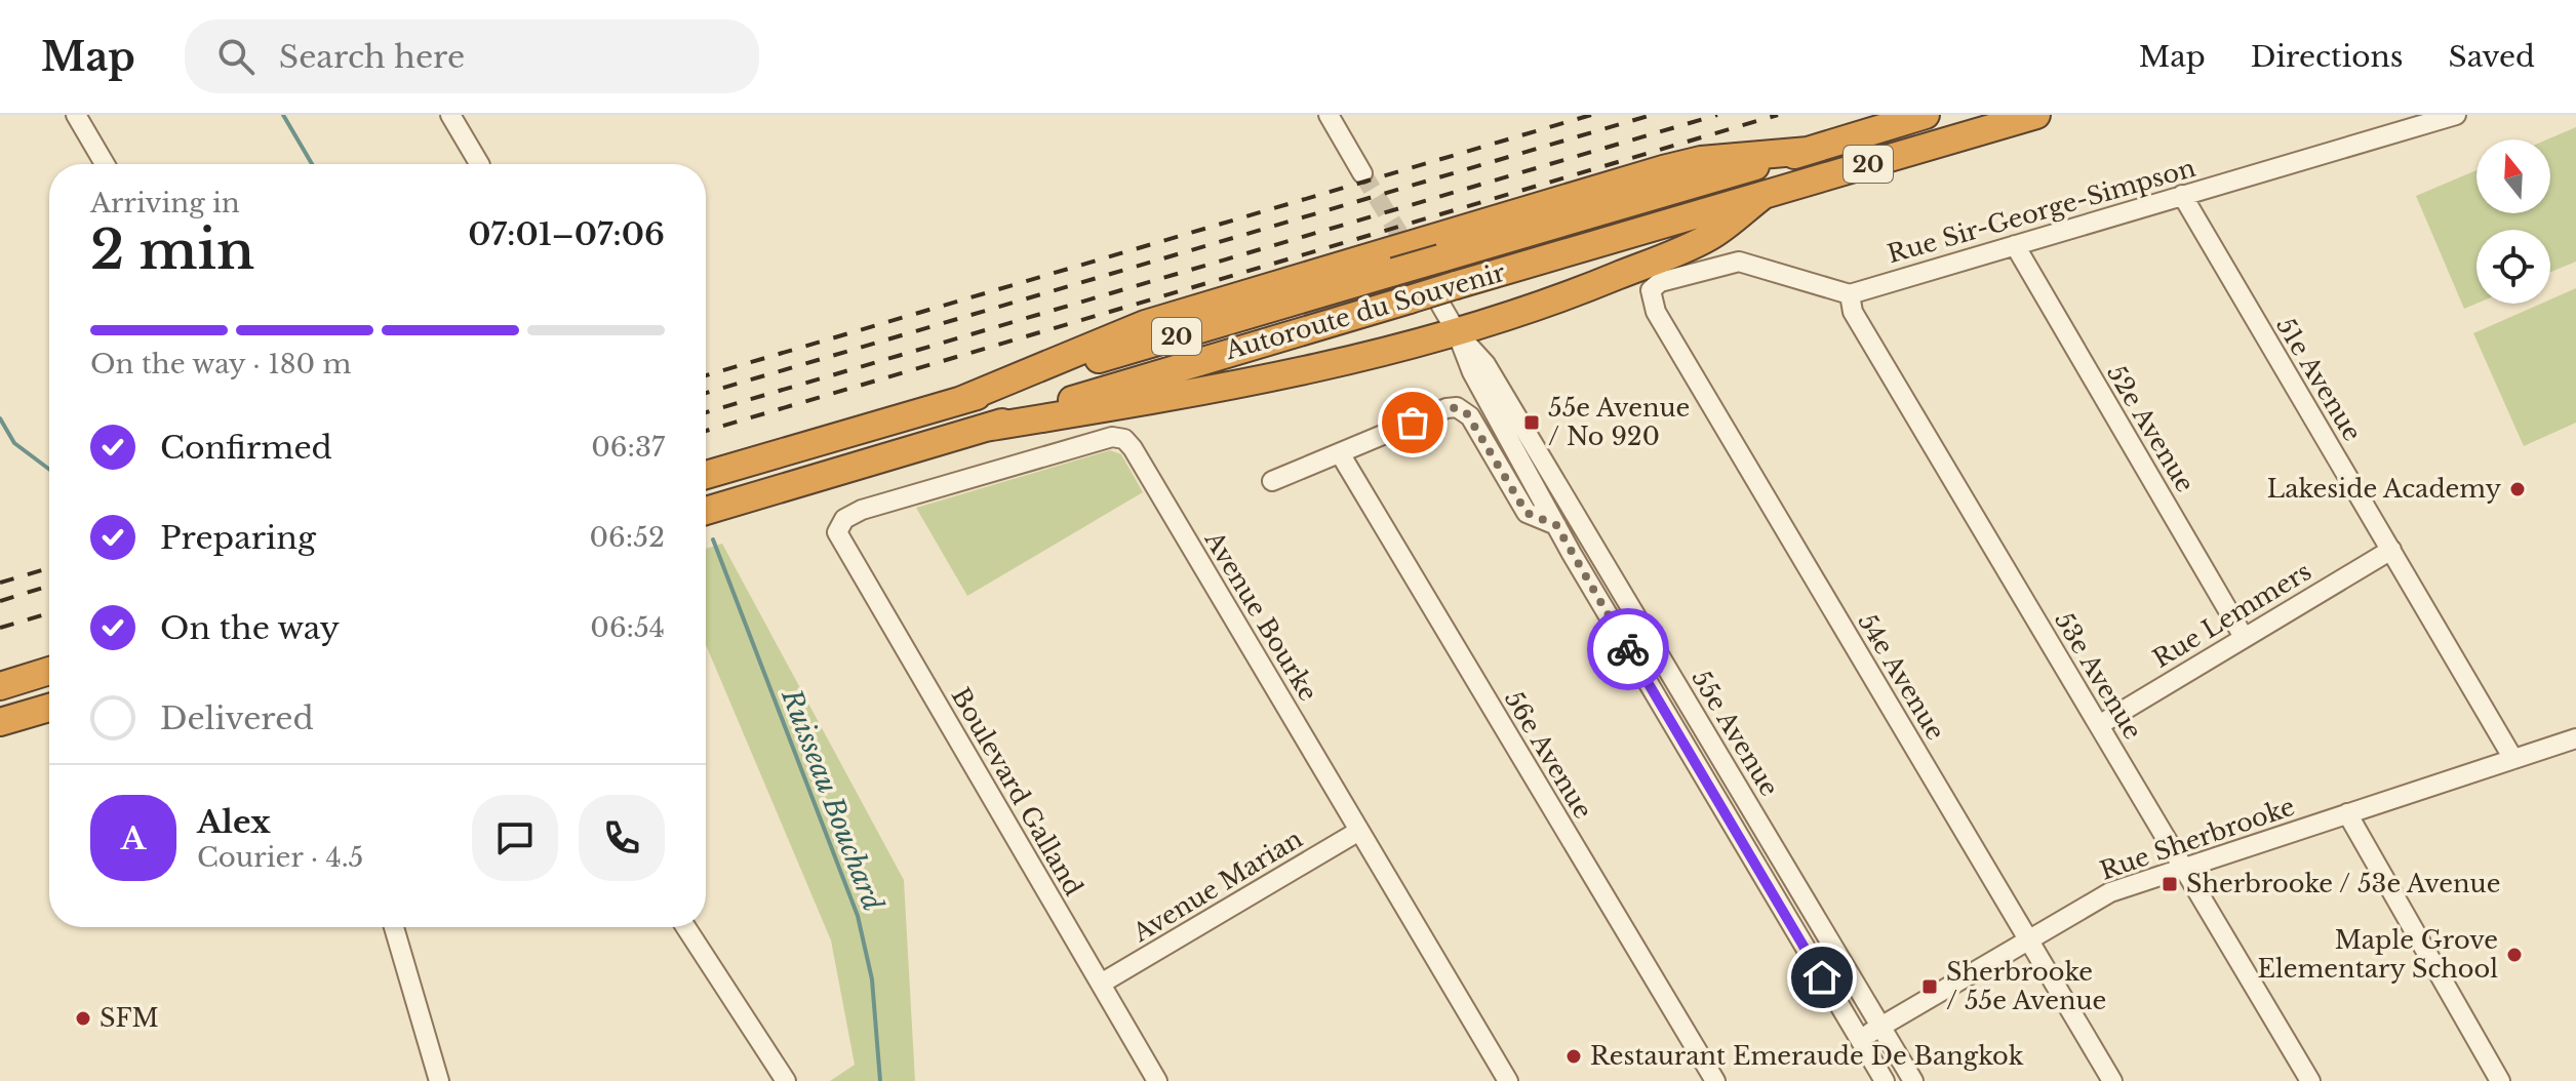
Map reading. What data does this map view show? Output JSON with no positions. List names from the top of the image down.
{
  "streets": {
    "highway": ["20", "Autoroute du Souvenir"],
    "street": [
      "Rue Sir-George-Simpson",
      "51e Avenue",
      "52e Avenue",
      "Rue Lemmers",
      "Avenue Bourke",
      "53e Avenue",
      "54e Avenue",
      "55e Avenue",
      "56e Avenue",
      "Boulevard Galland",
      "Rue Sherbrooke",
      "Avenue Marian"
    ]
  },
  "crossings": [
    ["Rue Sir-George-Simpson", "51e Avenue"],
    ["Rue Sir-George-Simpson", "52e Avenue"],
    ["Rue Sir-George-Simpson", "53e Avenue"],
    ["Rue Sir-George-Simpson", "54e Avenue"],
    ["51e Avenue", "Rue Lemmers"],
    ["51e Avenue", "Rue Sherbrooke"],
    ["52e Avenue", "Rue Lemmers"],
    ["Rue Lemmers", "53e Avenue"],
    ["Avenue Bourke", "Boulevard Galland"],
    ["Avenue Bourke", "Avenue Marian"],
    ["53e Avenue", "54e Avenue"],
    ["53e Avenue", "Rue Sherbrooke"],
    ["54e Avenue", "Rue Sherbrooke"],
    ["55e Avenue", "56e Avenue"],
    ["55e Avenue", "Rue Sherbrooke"],
    ["Boulevard Galland", "Avenue Marian"]
  ],
  "water": ["Ruisseau Bouchard"],
  "places": {
    "transit": ["55e Avenue / No 920", "Sherbrooke / 53e Avenue", "Sherbrooke / 55e Avenue"],
    "other": [
      "Lakeside Academy",
      "Maple Grove Elementary School",
      "SFM",
      "Restaurant Emeraude De Bangkok"
    ]
  },
  "north": "top",
  "page": {
    "header": "Map",
    "search": "Search here",
    "nav": ["Map", "Directions", "Saved"],
    "heading": ["2 min", "Arriving in", "07:01–07:06"],
    "panel": ["Alex", "Courier · 4.5"],
    "bar": "On the way · 180 m",
    "list": [
      ["Confirmed", "06:37"],
      ["Preparing", "06:52"],
      ["On the way", "06:54"],
      "Delivered"
    ],
    "round": "A"
  }
}
